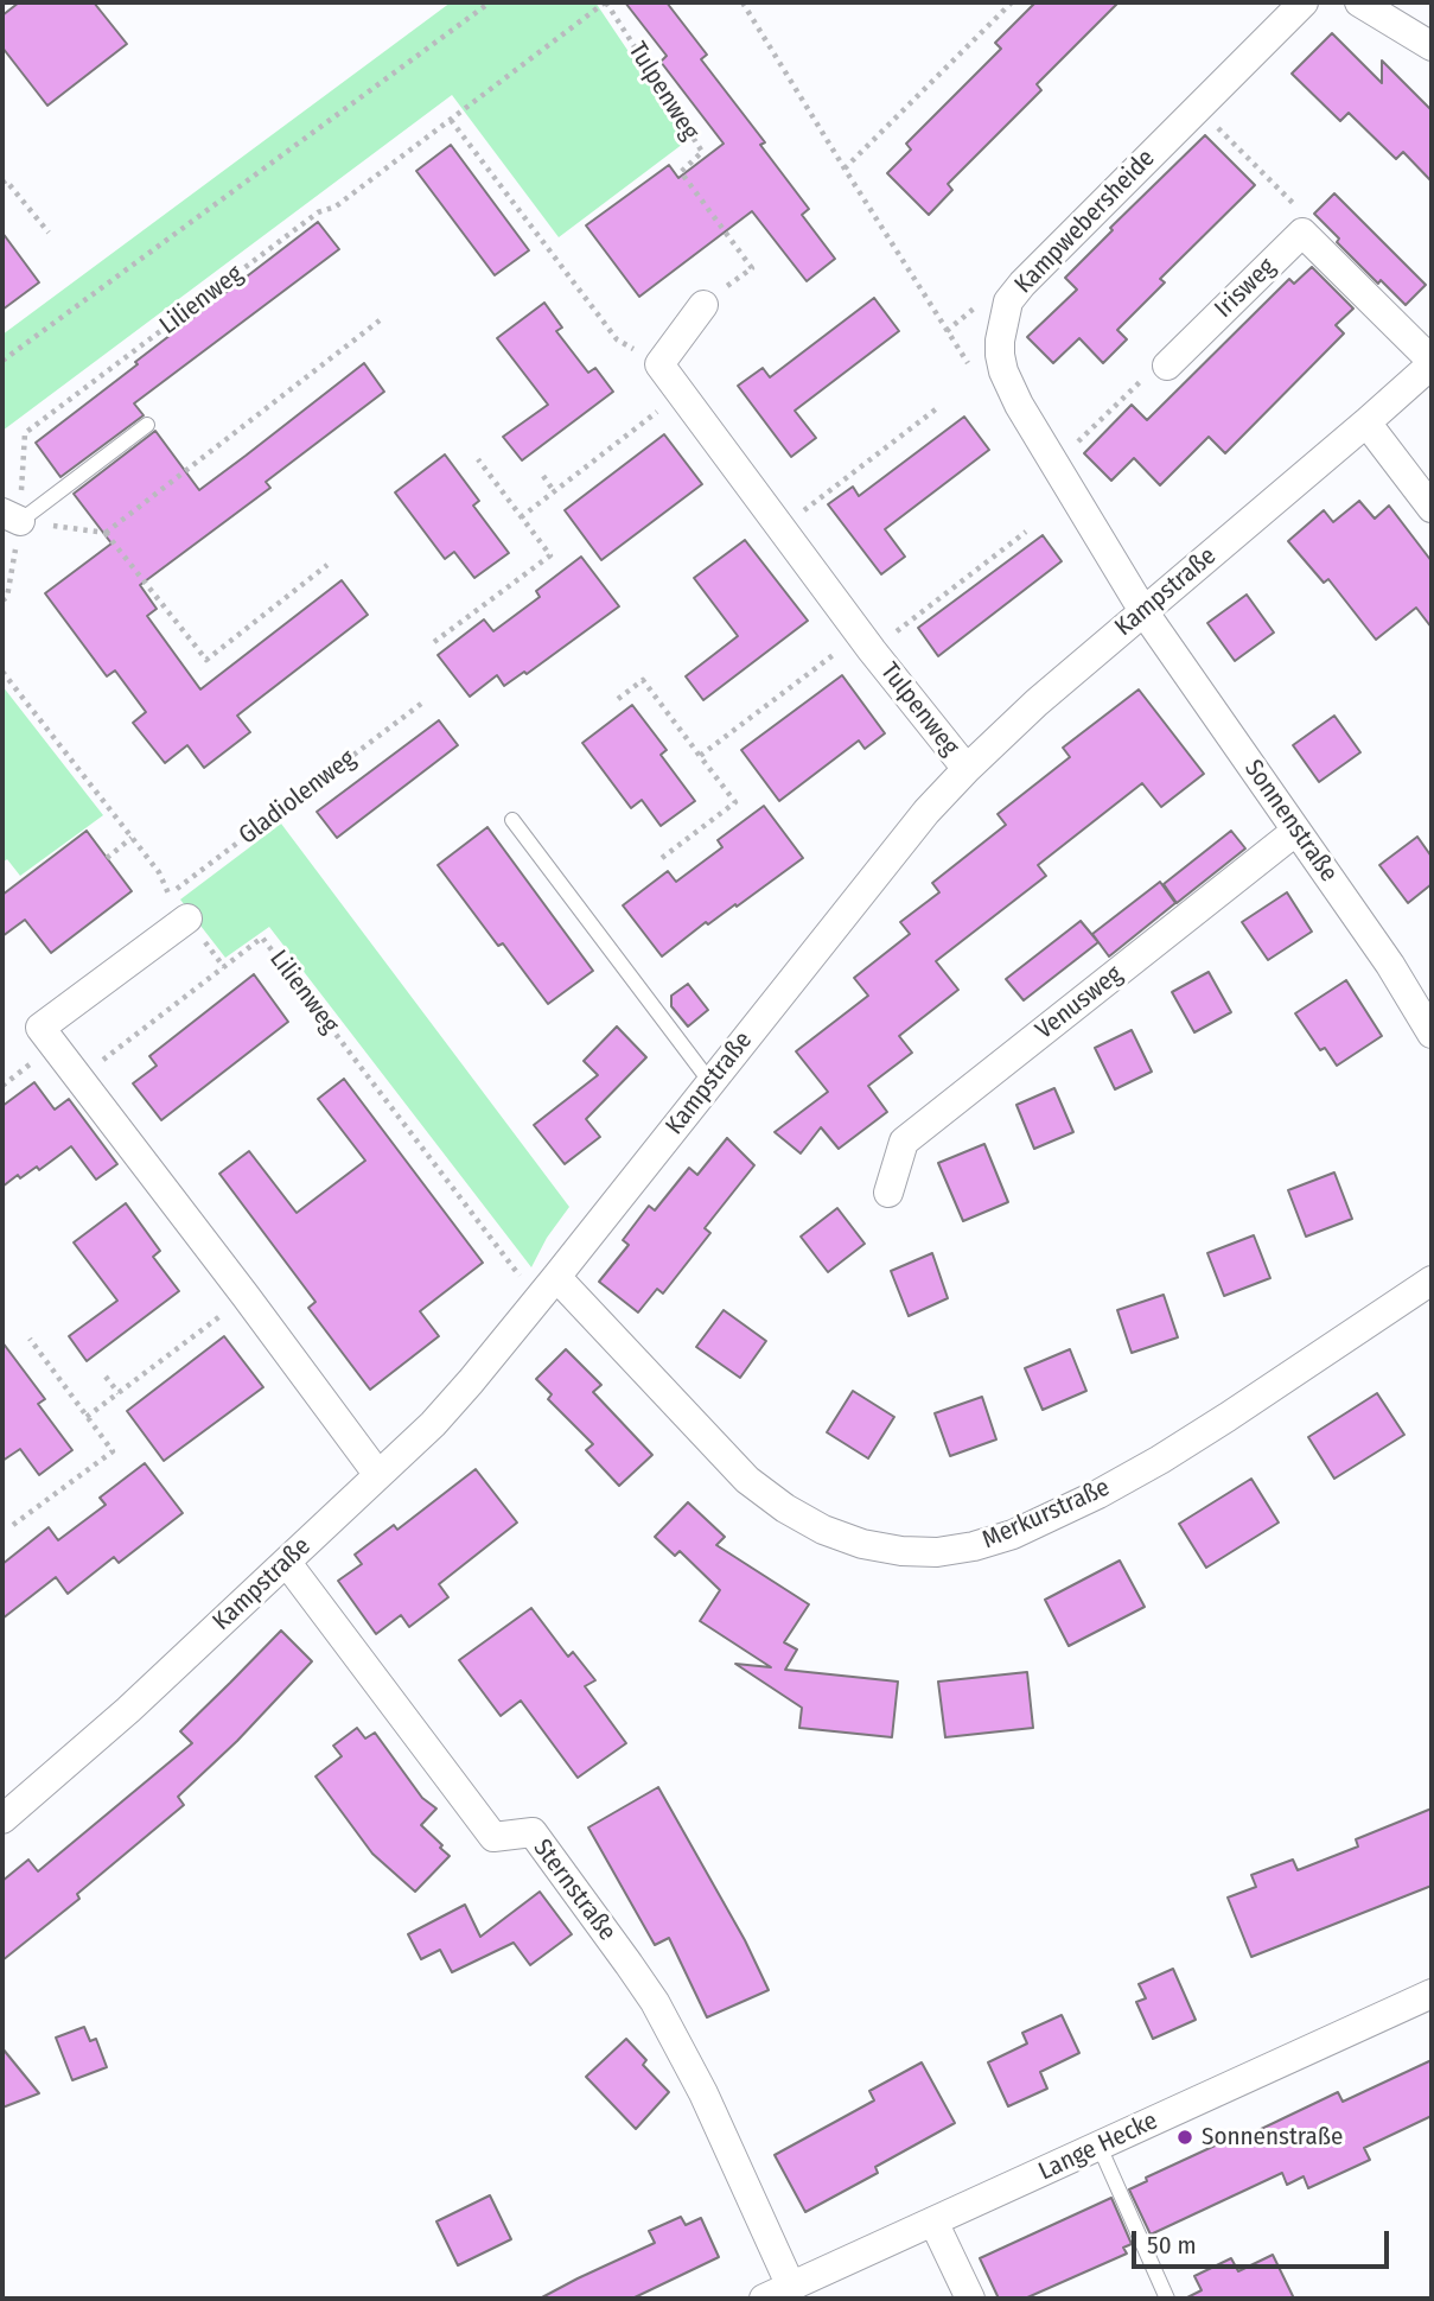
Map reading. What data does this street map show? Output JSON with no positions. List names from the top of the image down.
{
  "streets": {
    "street": [
      "Tulpenweg",
      "Kampwebersheide",
      "Irisweg",
      "Kampstraße",
      "Sonnenstraße",
      "Venusweg",
      "Merkurstraße",
      "Sternstraße",
      "Lange Hecke"
    ],
    "path": ["Lilienweg", "Gladiolenweg"]
  },
  "crossings": [
    ["Tulpenweg", "Kampstraße"],
    ["Kampwebersheide", "Kampstraße"],
    ["Kampwebersheide", "Sonnenstraße"],
    ["Lilienweg", "Kampstraße"],
    ["Kampstraße", "Sonnenstraße"],
    ["Kampstraße", "Merkurstraße"],
    ["Kampstraße", "Sternstraße"],
    ["Sonnenstraße", "Venusweg"],
    ["Sternstraße", "Lange Hecke"]
  ],
  "places": ["Sonnenstraße"],
  "scale_bar": "50 m"
}
